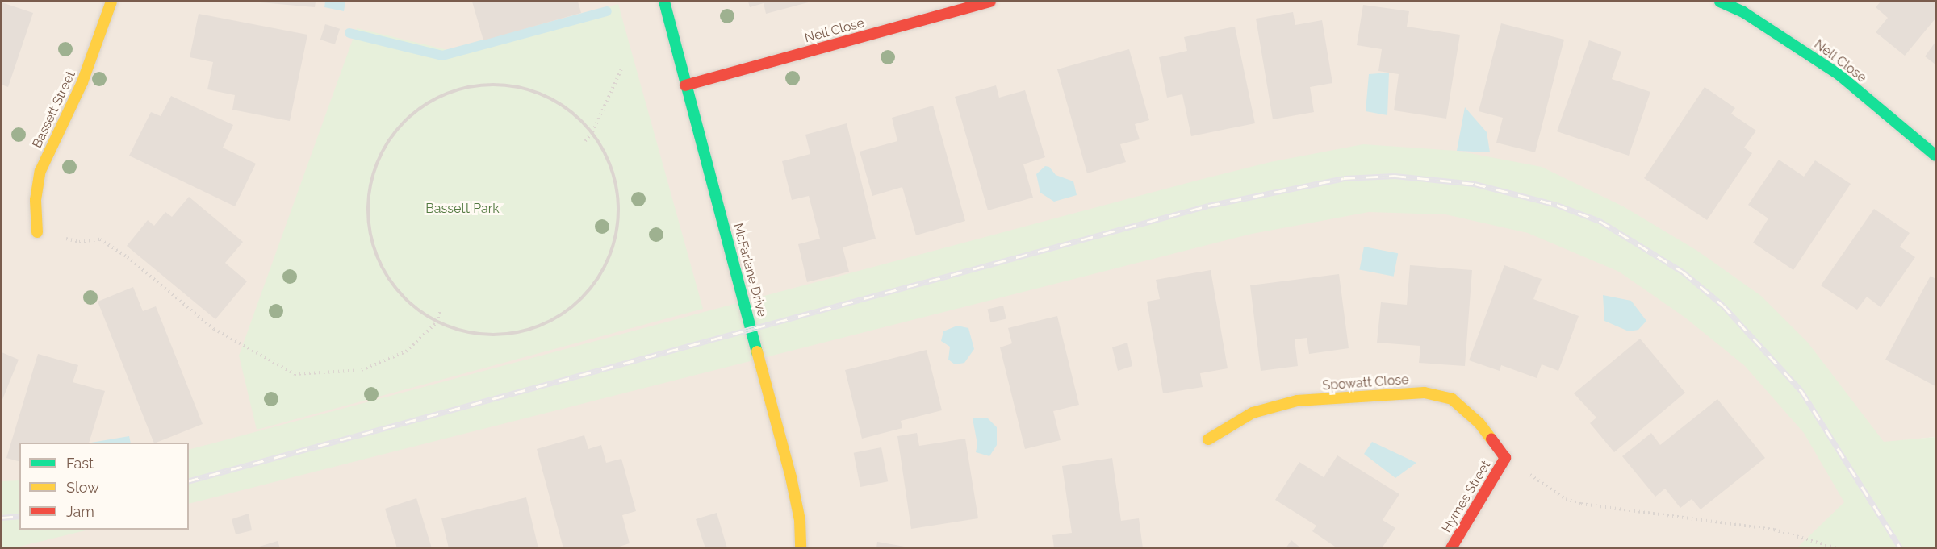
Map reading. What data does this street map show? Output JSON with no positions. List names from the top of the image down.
{
  "streets": {
    "street": [
      "Nell Close",
      "Bassett Street",
      "McFarlane Drive",
      "Spowatt Close",
      "Hymes Street"
    ]
  },
  "crossings": [
    ["Nell Close", "McFarlane Drive"],
    ["Spowatt Close", "Hymes Street"]
  ],
  "parks": ["Bassett Park"],
  "legend": ["Fast", "Slow", "Jam"]
}
